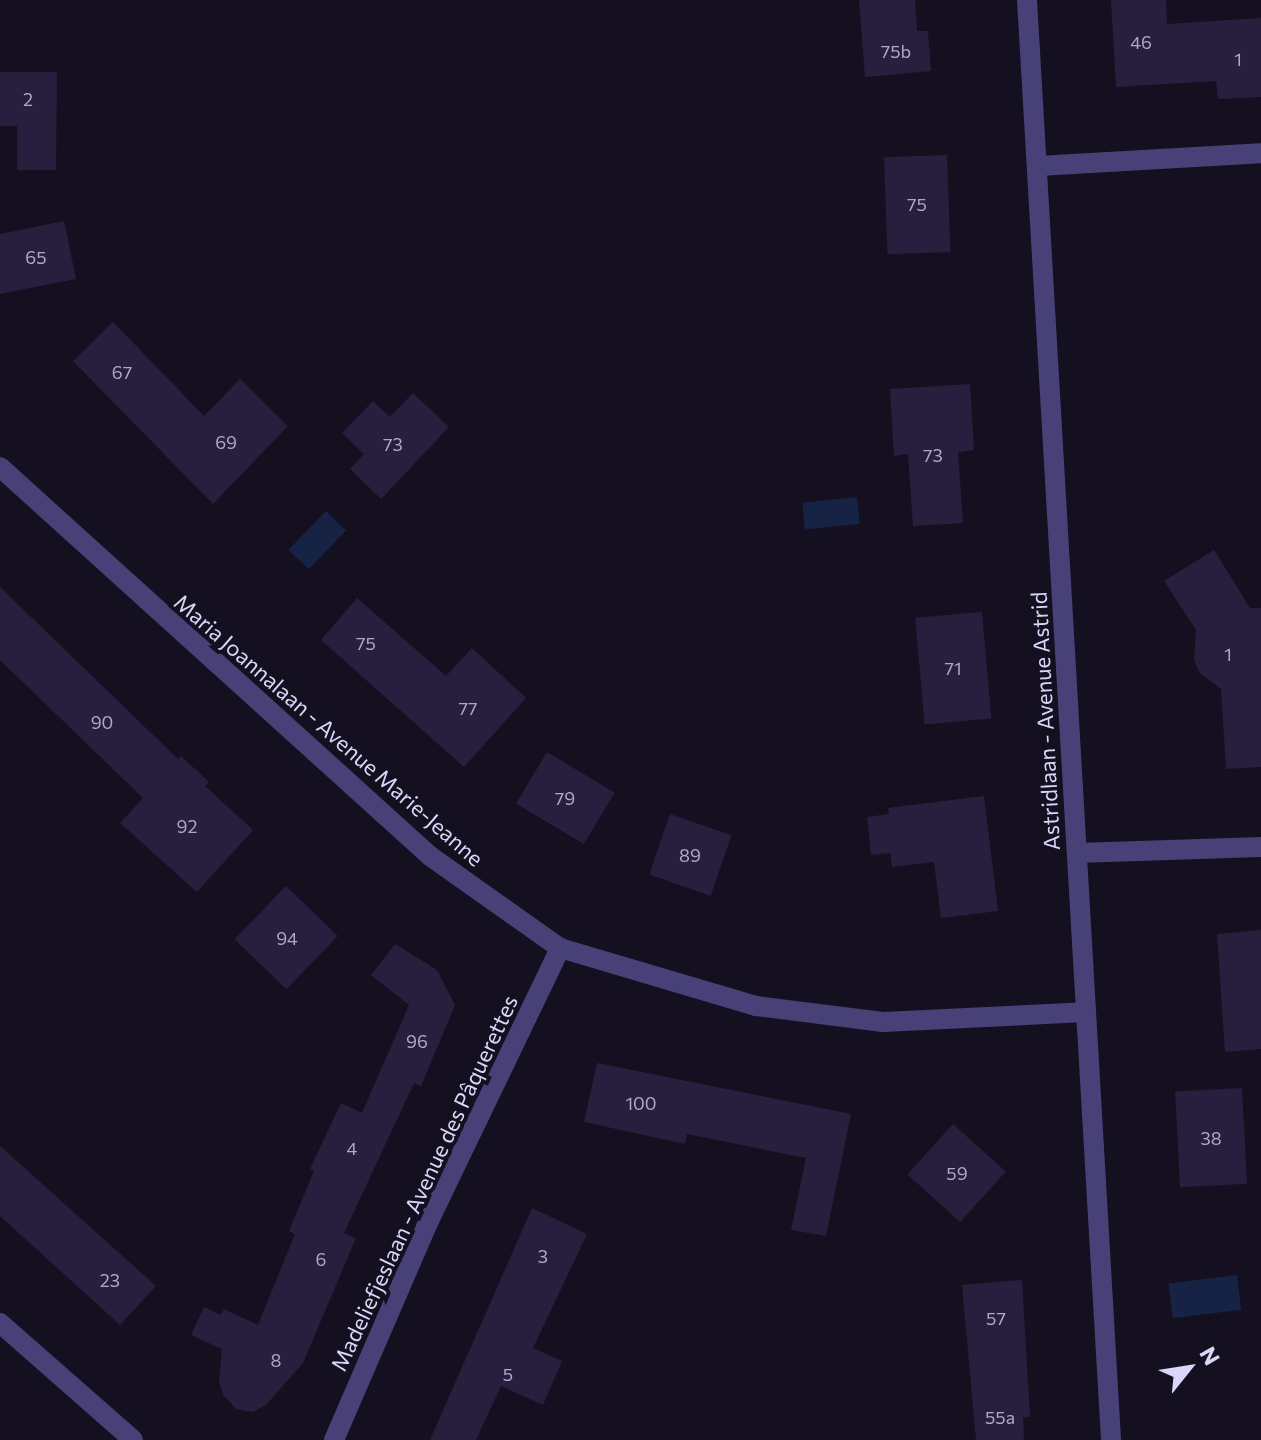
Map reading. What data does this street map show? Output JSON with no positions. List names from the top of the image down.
{
  "streets": {
    "street": ["Astridlaan - Avenue Astrid", "Maria Joannalaan - Avenue Marie-Jeanne", "Madeliefjeslaan - Avenue des Pâquerettes"]
  },
  "crossings": [
    ["Astridlaan - Avenue Astrid", "Maria Joannalaan - Avenue Marie-Jeanne"],
    ["Maria Joannalaan - Avenue Marie-Jeanne", "Madeliefjeslaan - Avenue des Pâquerettes"]
  ],
  "house_numbers": [
    "46",
    "75b",
    "1",
    "2",
    "75",
    "65",
    "67",
    "69",
    "73",
    "73",
    "75",
    "1",
    "71",
    "77",
    "90",
    "79",
    "92",
    "89",
    "94",
    "96",
    "100",
    "38",
    "4",
    "59",
    "3",
    "6",
    "23",
    "57",
    "8",
    "5",
    "55a"
  ],
  "north": "top right"
}
